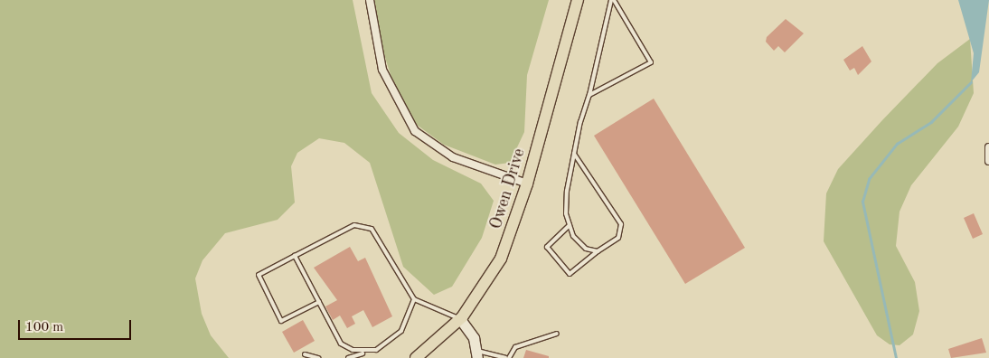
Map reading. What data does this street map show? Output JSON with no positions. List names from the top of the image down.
{
  "streets": {
    "main road": ["Owen Drive"]
  },
  "scale_bar": "100 m"
}
